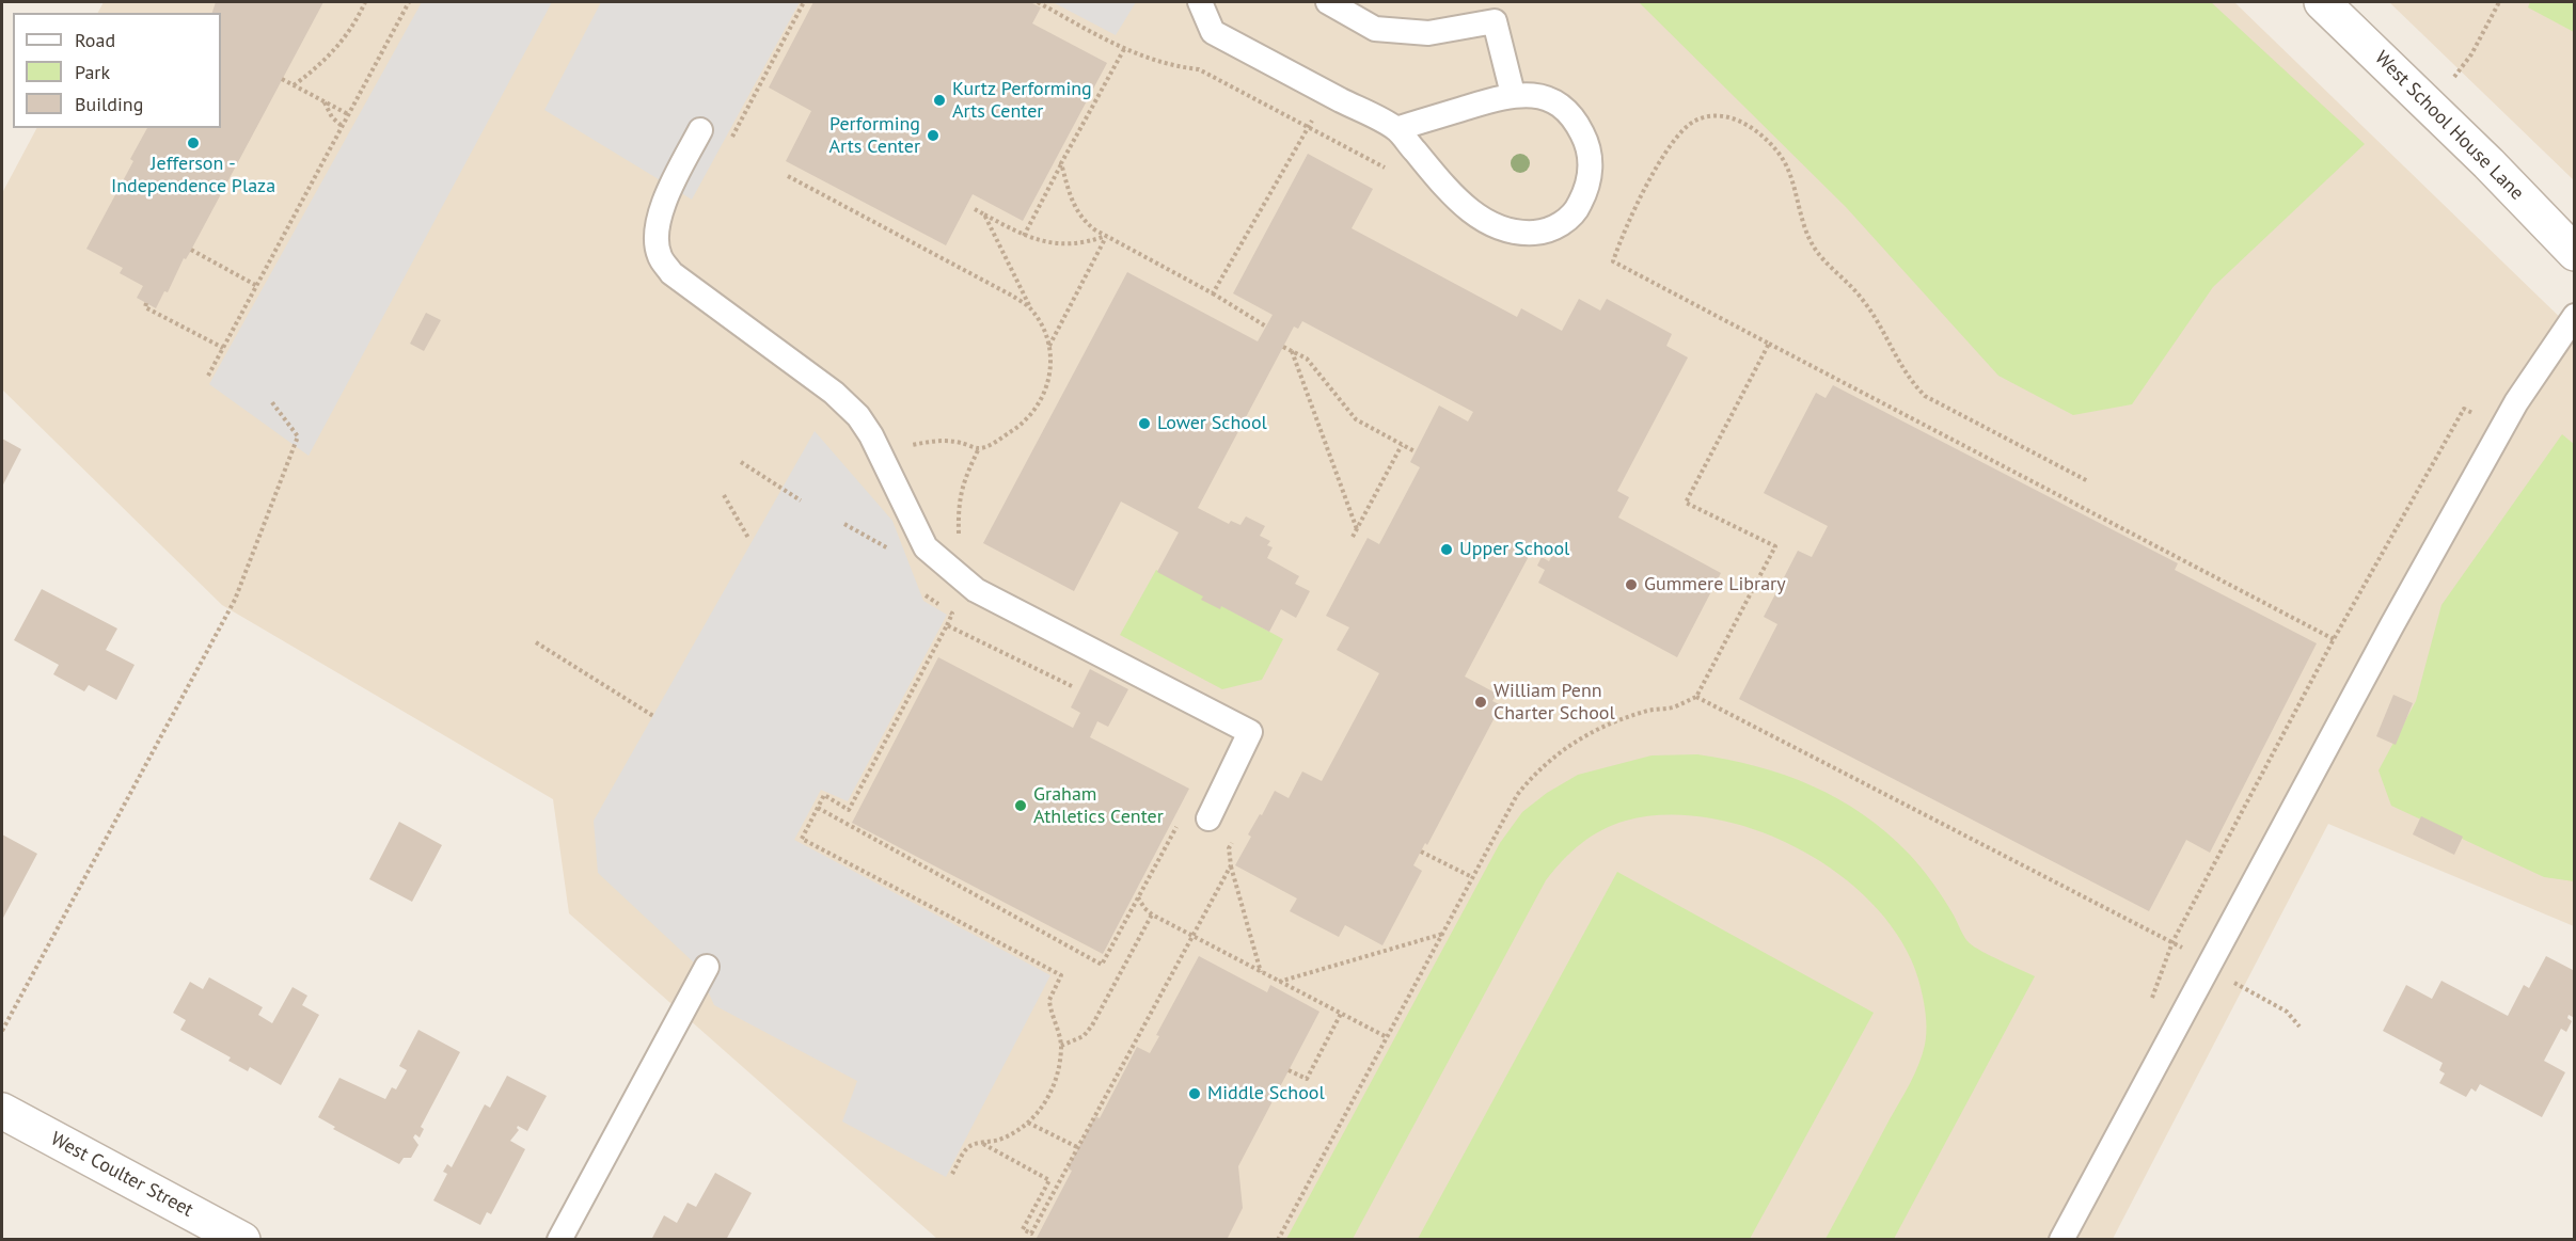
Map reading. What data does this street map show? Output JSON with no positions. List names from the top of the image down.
{
  "streets": {
    "street": ["West School House Lane", "West Coulter Street"]
  },
  "places": [
    "Kurtz Performing Arts Center",
    "Performing Arts Center",
    "Jefferson - Independence Plaza",
    "Lower School",
    "Upper School",
    "Gummere Library",
    "William Penn Charter School",
    "Graham Athletics Center",
    "Middle School"
  ],
  "legend": ["Road", "Park", "Building"]
}
